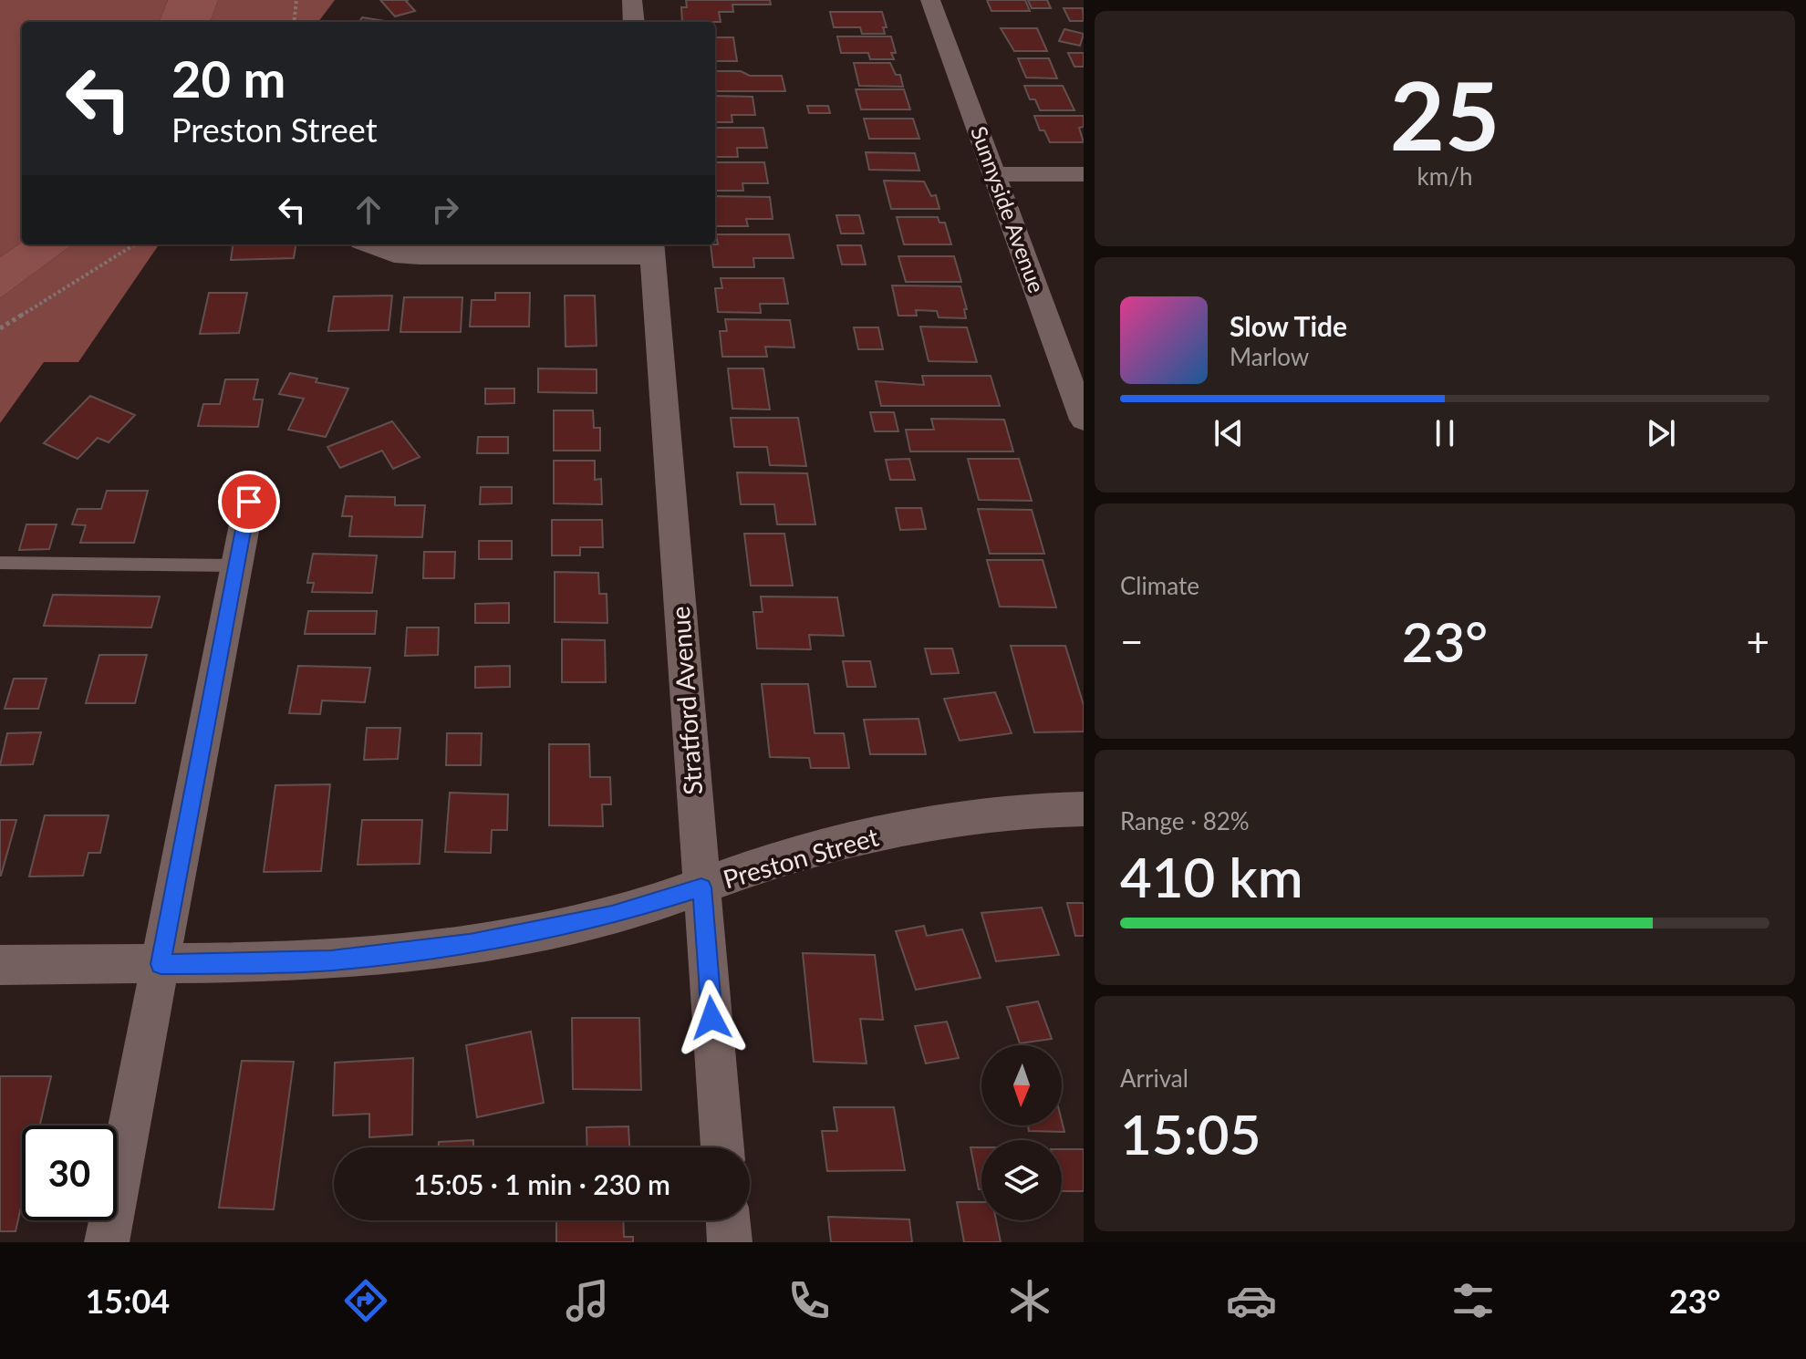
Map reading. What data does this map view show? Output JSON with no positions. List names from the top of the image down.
{
  "streets": {
    "street": ["Sunnyside Avenue", "Stratford Avenue", "Preston Street"]
  },
  "crossings": [
    ["Stratford Avenue", "Preston Street"]
  ],
  "north": "bottom",
  "page": {
    "tile": [
      ["25", "km/h"],
      "Climate",
      ["Range · 82%", "410 km"],
      ["Arrival", "15:05"]
    ],
    "turn": ["20 m", "Preston Street"],
    "song": ["Slow Tide", "Marlow"],
    "heat": ["−", "23°", "+"],
    "limit": "30",
    "trip": "15:05 · 1 min · 230 m",
    "tabs": ["15:04", "23°"]
  }
}
